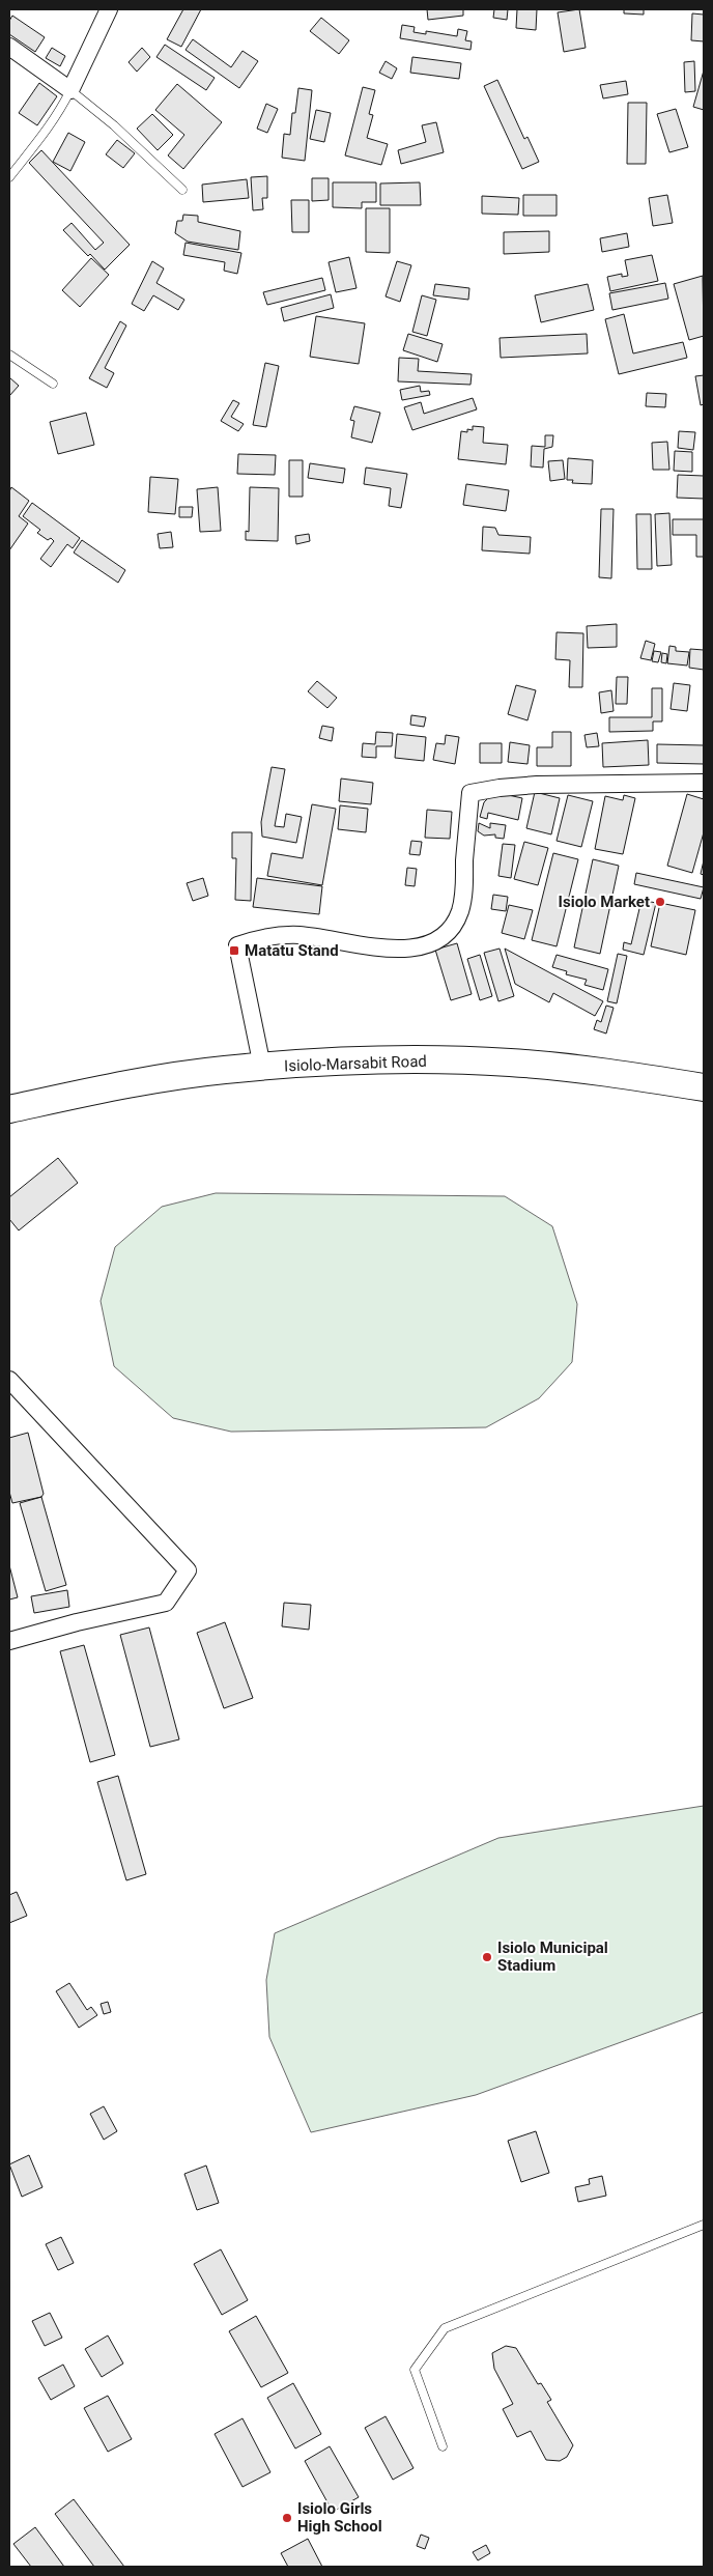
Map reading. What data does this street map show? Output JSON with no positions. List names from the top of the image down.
{
  "streets": {
    "highway": ["Isiolo-Marsabit Road"]
  },
  "places": {
    "other": ["Isiolo Market", "Isiolo Municipal Stadium", "Isiolo Girls High School"],
    "transit": ["Matatu Stand"]
  }
}
